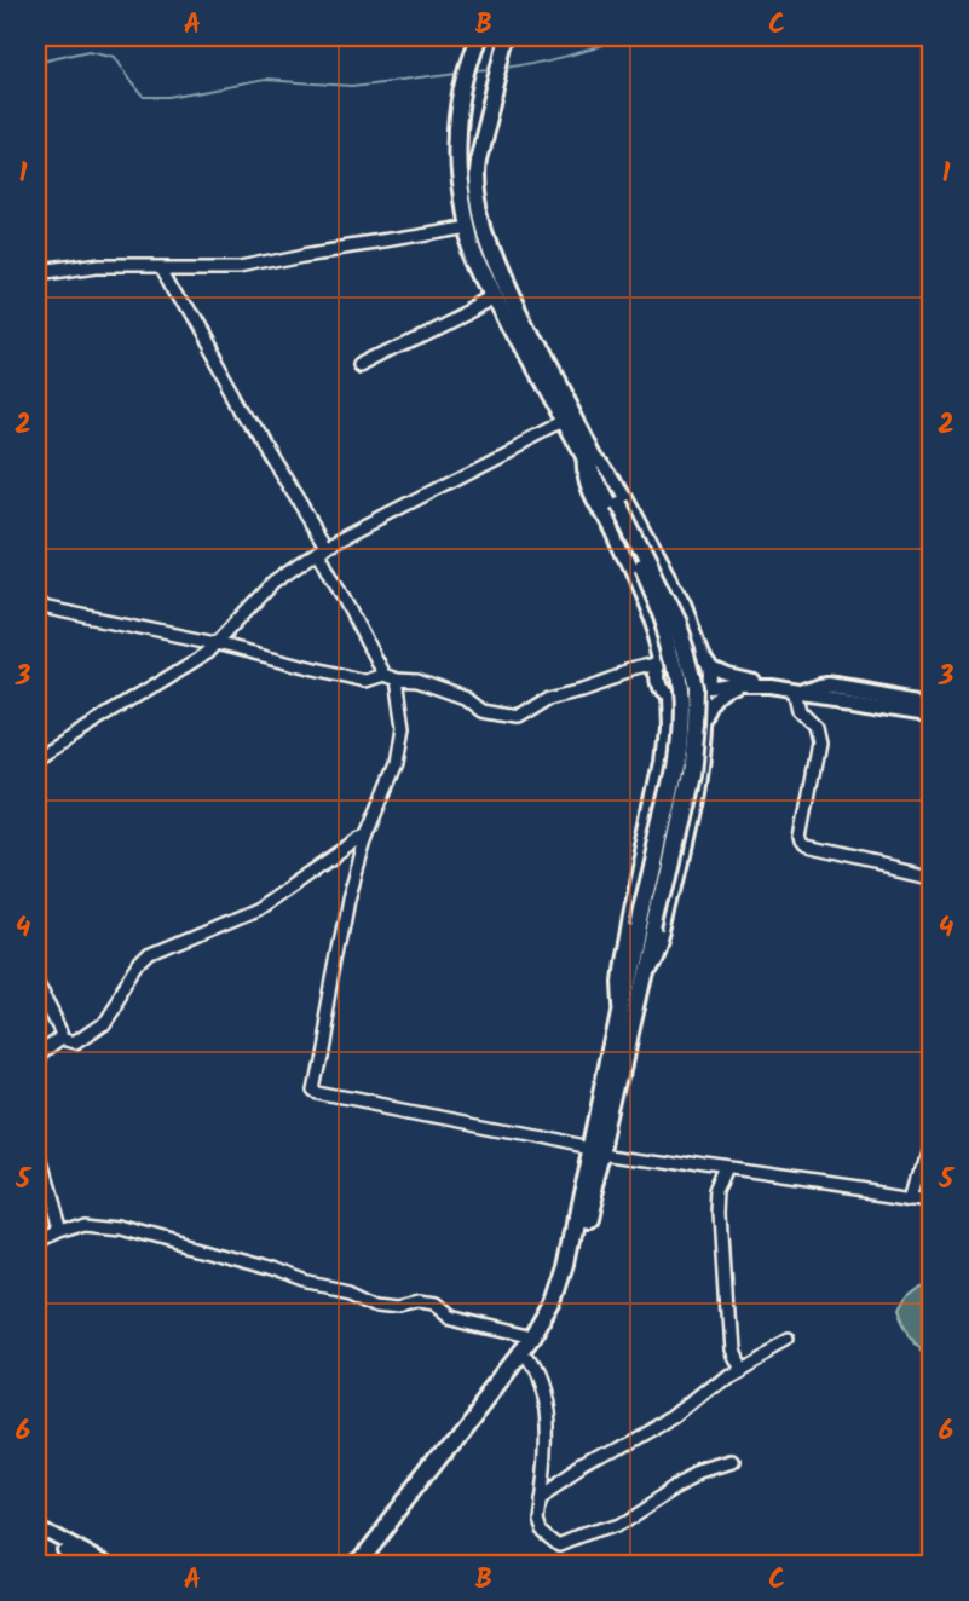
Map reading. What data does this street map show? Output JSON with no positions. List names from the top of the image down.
{
  "grid": {
    "columns": ["A", "B", "C"],
    "rows": [
      "1",
      "2",
      "3",
      "4",
      "5",
      "6"
    ]
  }
}
